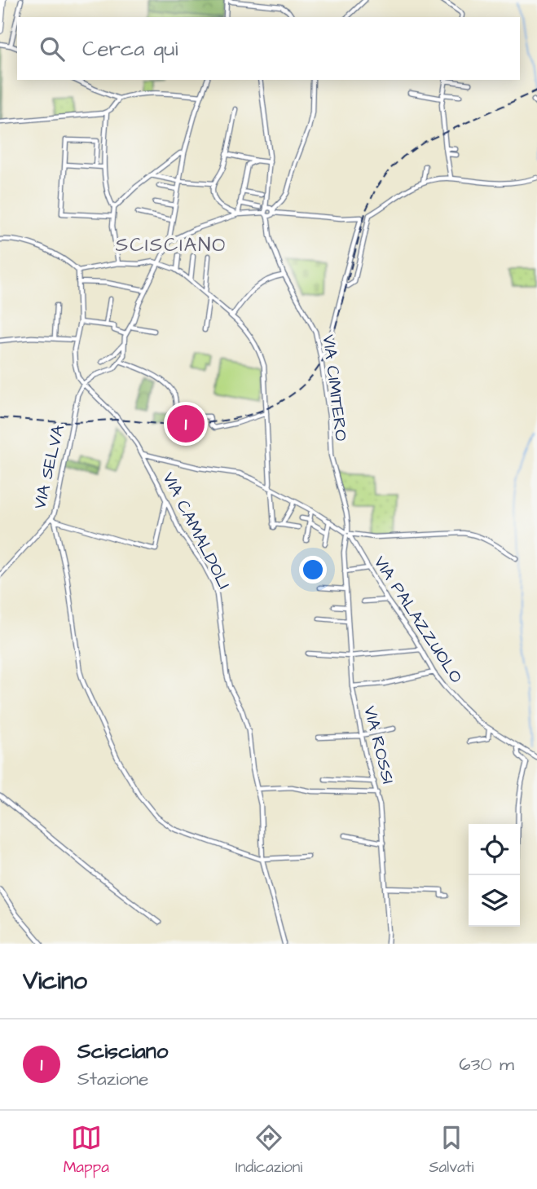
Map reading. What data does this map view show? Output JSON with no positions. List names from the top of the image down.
{
  "streets": {
    "street": [
      "VIA CIMITERO",
      "VIA SELVA",
      "VIA CAMALDOLI",
      "VIA PALAZZUOLO",
      "VIA ROSSI"
    ]
  },
  "crossings": [
    ["VIA CIMITERO", "VIA PALAZZUOLO"],
    ["VIA CIMITERO", "VIA ROSSI"],
    ["VIA SELVA", "VIA CAMALDOLI"],
    ["VIA CAMALDOLI", "VIA PALAZZUOLO"],
    ["VIA PALAZZUOLO", "VIA ROSSI"]
  ],
  "districts": ["SCISCIANO"],
  "page": {
    "search": "Cerca qui",
    "pins": "1",
    "heading": "Vicino",
    "list": [
      {
        "mark": "1",
        "name": "Scisciano",
        "note": "Stazione",
        "value": "630 m"
      }
    ],
    "nav": ["Mappa", "Indicazioni", "Salvati"]
  }
}
